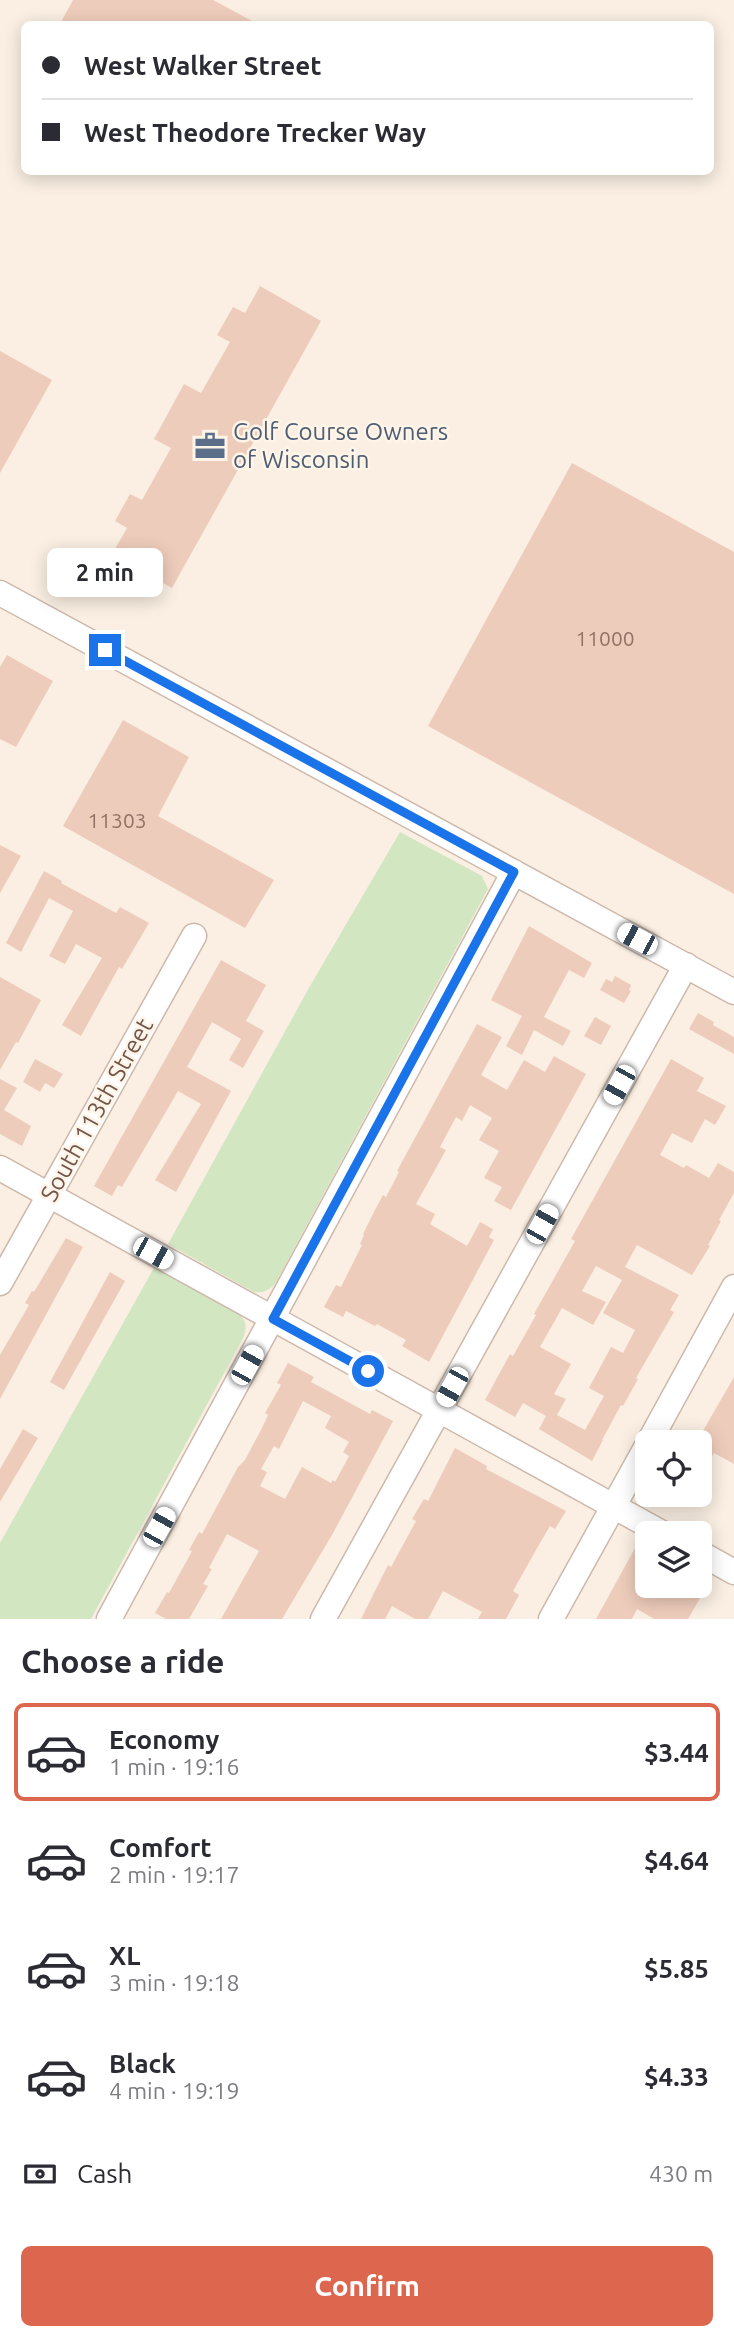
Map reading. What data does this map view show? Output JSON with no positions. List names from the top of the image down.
{
  "streets": {
    "street": ["South 113th Street"]
  },
  "places": {
    "office": ["Golf Course Owners of Wisconsin"]
  },
  "house_numbers": ["11000", "11303"],
  "page": {
    "banner": ["West Walker Street", "West Theodore Trecker Way"],
    "bubble": "2 min",
    "heading": "Choose a ride",
    "list": [
      {
        "name": "Economy",
        "note": "1 min · 19:16",
        "value": "$3.44"
      },
      {
        "name": "Comfort",
        "note": "2 min · 19:17",
        "value": "$4.64"
      },
      {
        "name": "XL",
        "note": "3 min · 19:18",
        "value": "$5.85"
      },
      {
        "name": "Black",
        "note": "4 min · 19:19",
        "value": "$4.33"
      }
    ],
    "pay": ["Cash", "430 m"],
    "buttons": "Confirm"
  }
}
